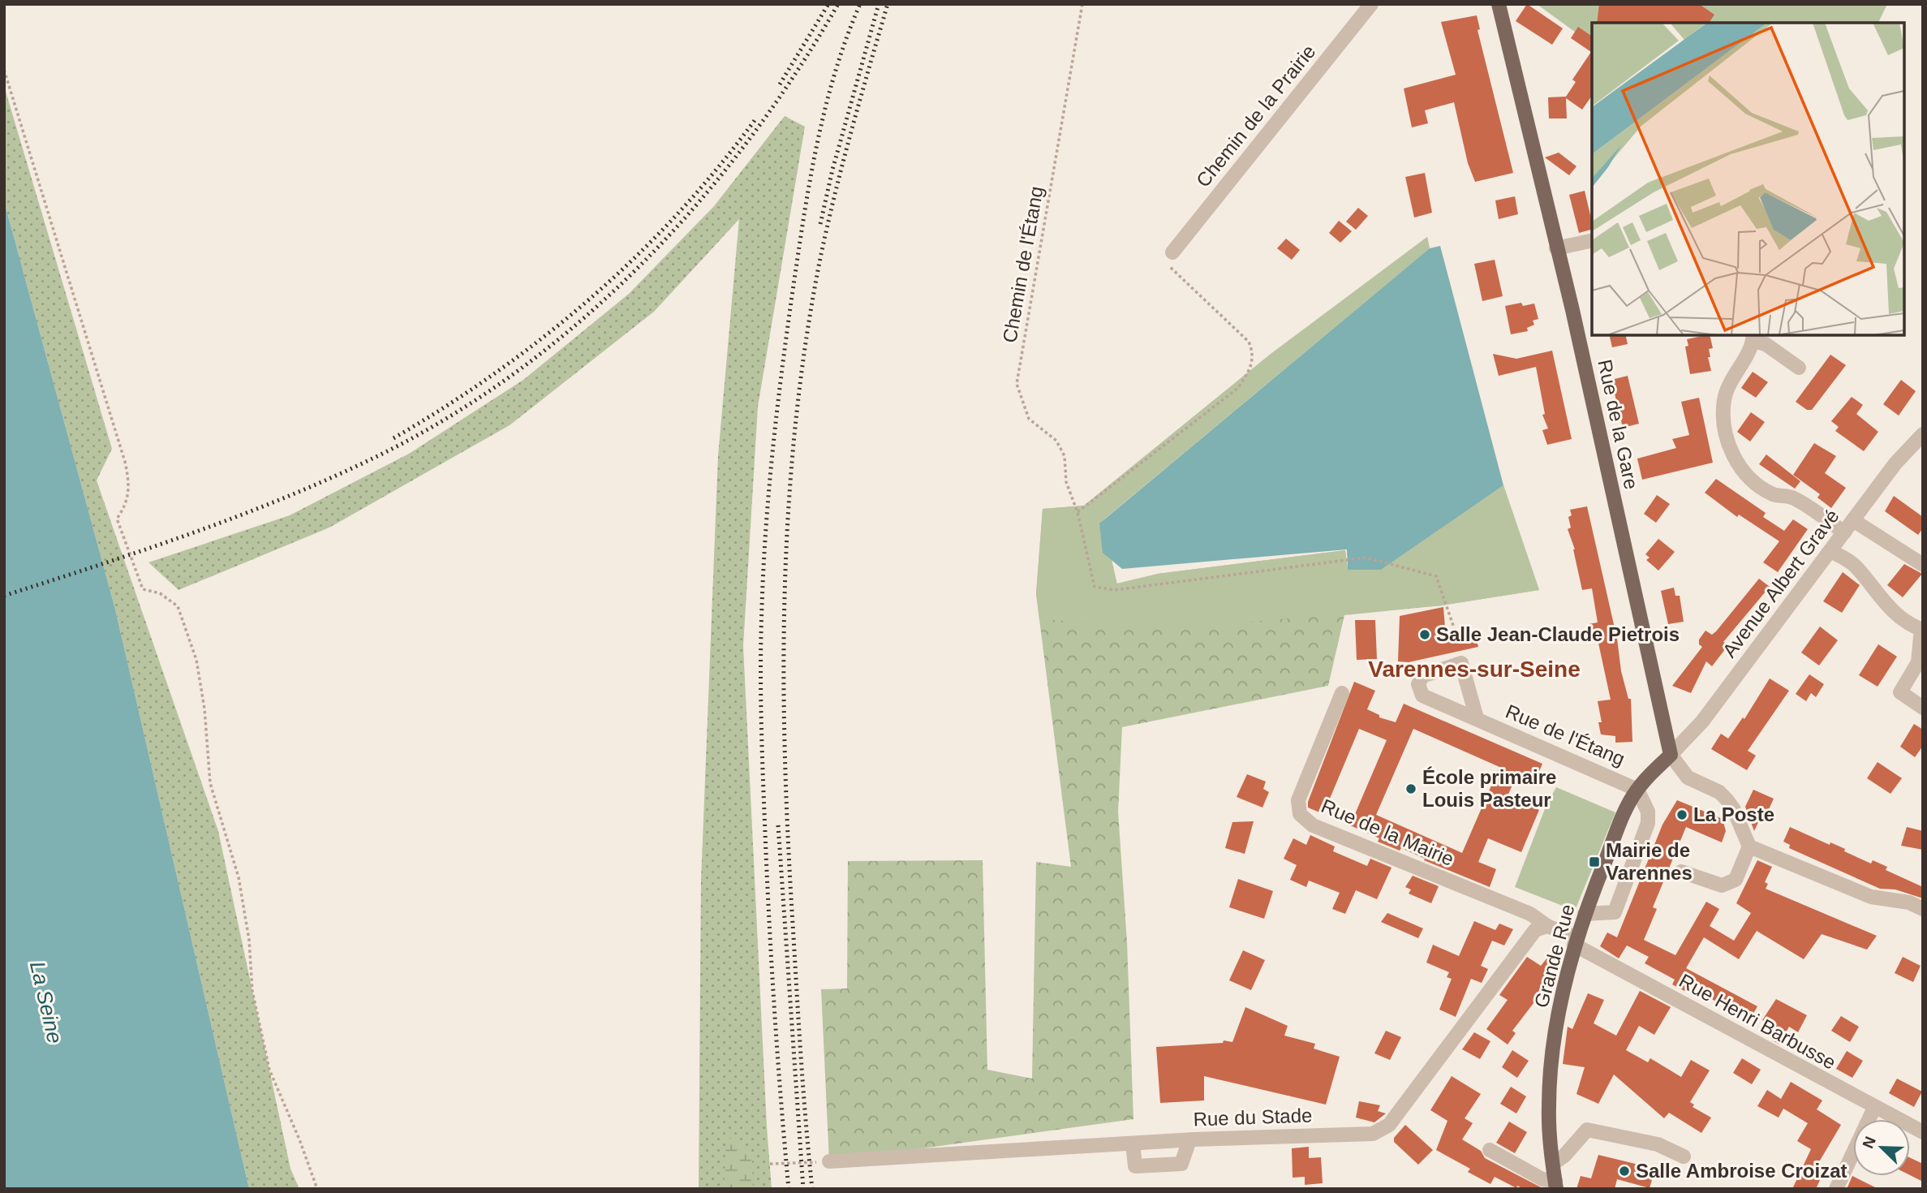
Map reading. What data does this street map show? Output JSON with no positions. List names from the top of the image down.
{
  "streets": {
    "main road": ["Rue de la Gare", "Grande Rue"],
    "street": [
      "Chemin de la Prairie",
      "Avenue Albert Gravé",
      "Rue de l'Étang",
      "Rue de la Mairie",
      "Rue Henri Barbusse",
      "Rue du Stade"
    ],
    "path": ["Chemin de l'Étang"]
  },
  "crossings": [
    ["Rue de la Gare", "Avenue Albert Gravé"],
    ["Rue de la Gare", "Grande Rue"],
    ["Avenue Albert Gravé", "Grande Rue"],
    ["Rue de l'Étang", "Grande Rue"],
    ["Rue de la Mairie", "Rue du Stade"],
    ["Grande Rue", "Rue Henri Barbusse"]
  ],
  "districts": ["Varennes-sur-Seine"],
  "water": ["La Seine"],
  "places": {
    "other": [
      "Salle Jean-Claude Pietrois",
      "École primaire Louis Pasteur",
      "La Poste",
      "Salle Ambroise Croizat"
    ],
    "transit": ["Mairie de Varennes"]
  },
  "north": "top left"
}
